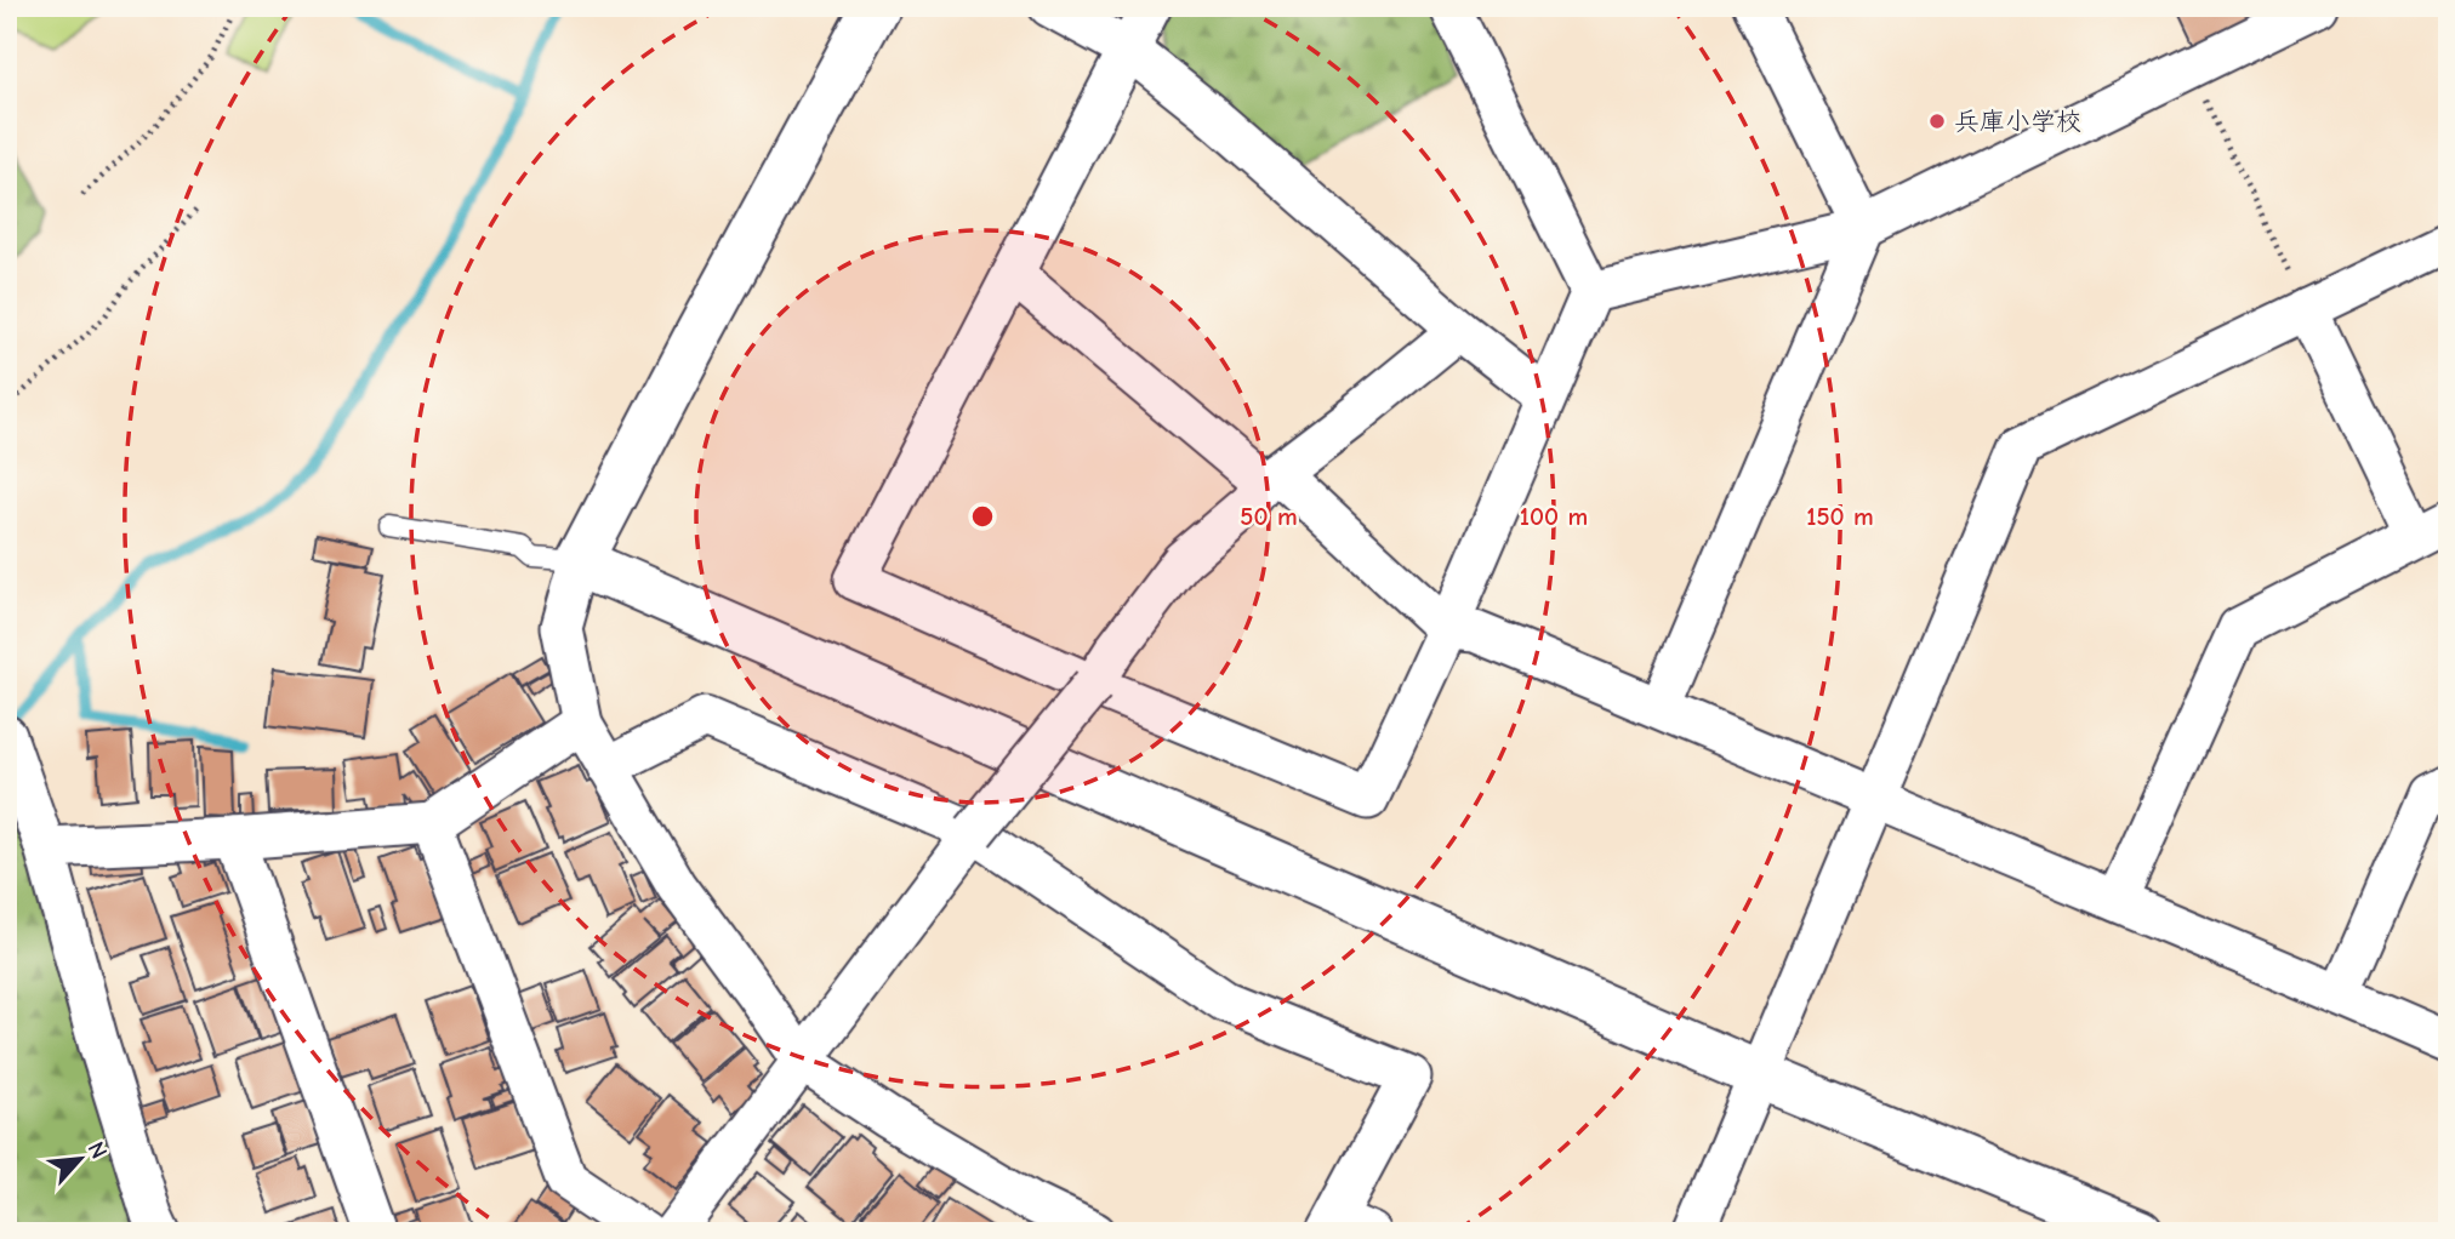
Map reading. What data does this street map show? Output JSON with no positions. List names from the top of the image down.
{
  "places": ["兵庫小学校"],
  "north": "top right",
  "rings": ["50 m", "100 m", "150 m"]
}
